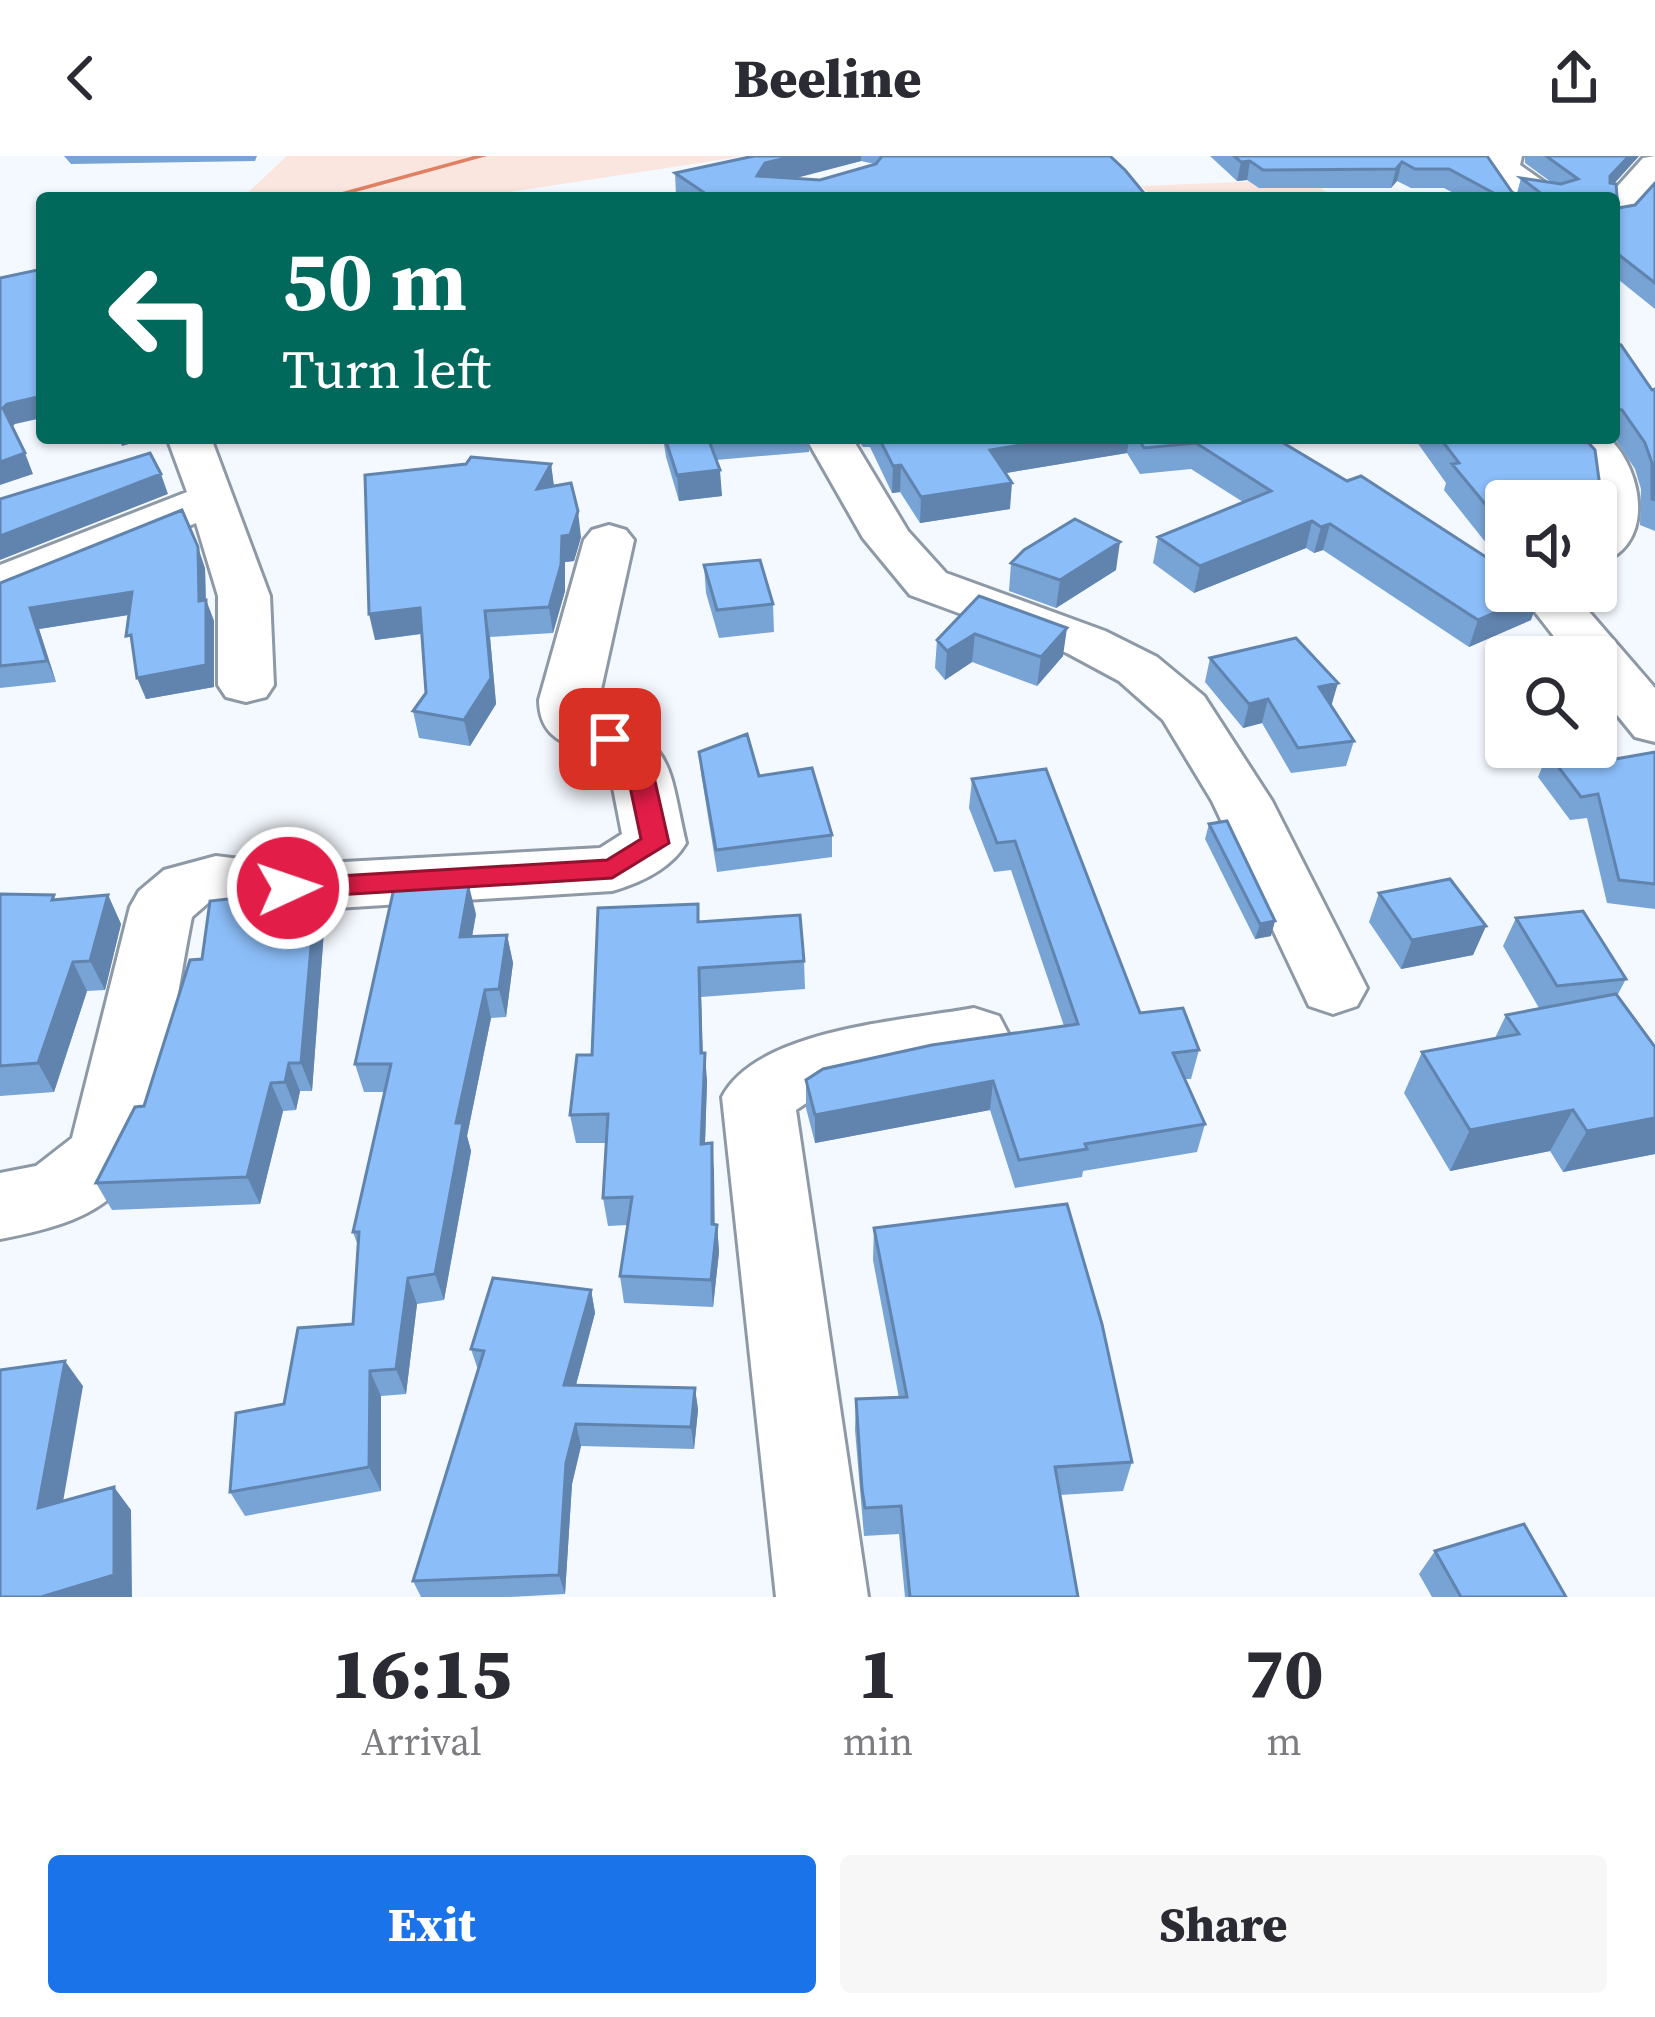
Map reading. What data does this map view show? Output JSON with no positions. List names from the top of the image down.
{
  "page": {
    "header": "Beeline",
    "turn": ["50 m", "Turn left"],
    "eta": [
      "16:15",
      "Arrival",
      "1",
      "min",
      "70",
      "m"
    ],
    "buttons": ["Exit", "Share"]
  }
}
